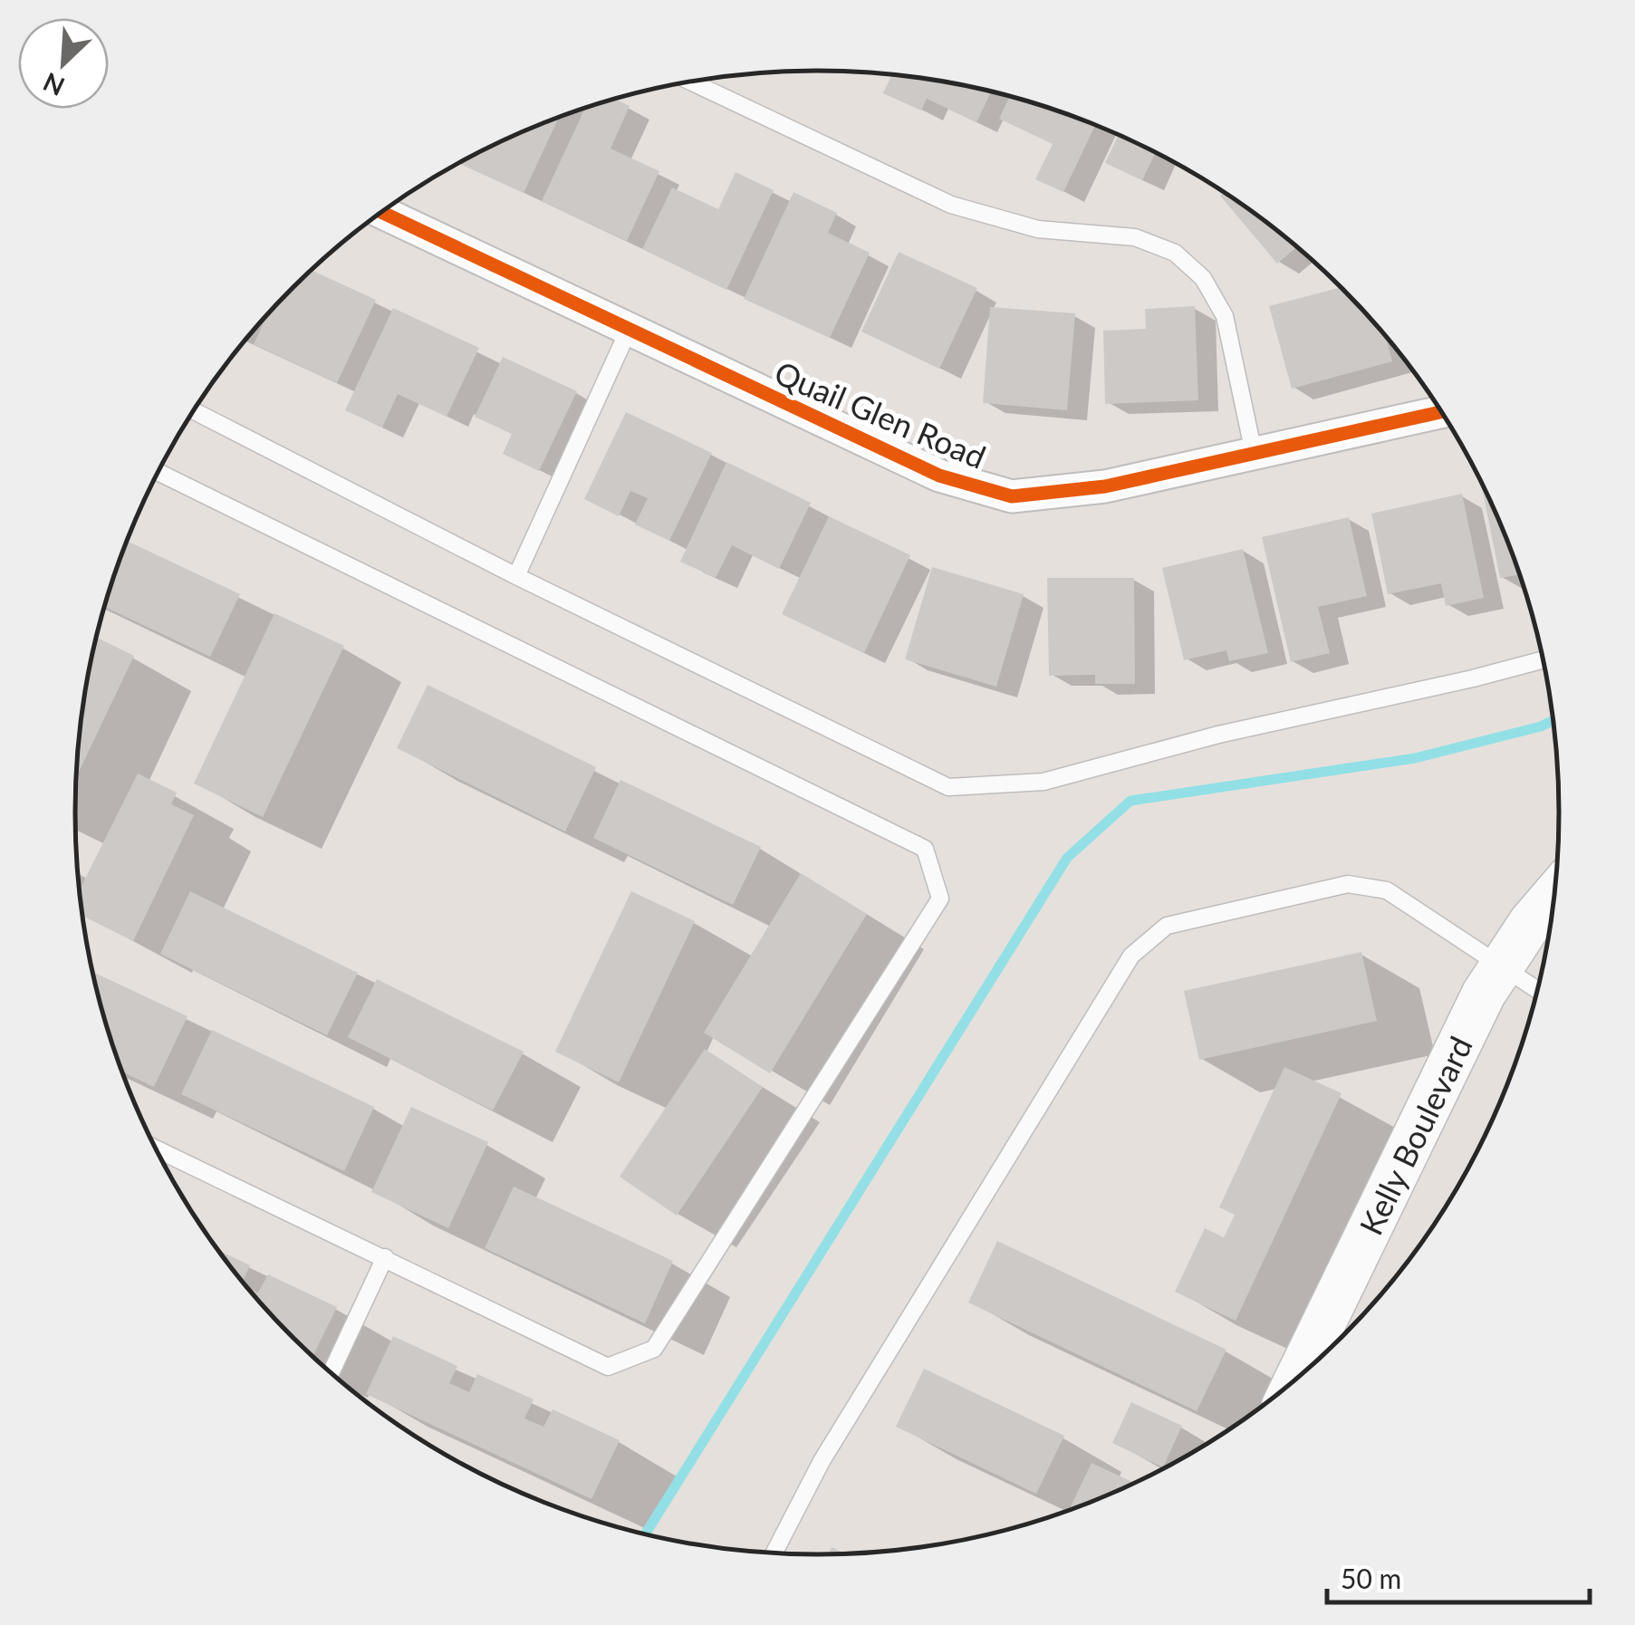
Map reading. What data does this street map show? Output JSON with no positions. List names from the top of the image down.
{
  "streets": {
    "main road": ["Kelly Boulevard"],
    "street": ["Quail Glen Road"]
  },
  "scale_bar": "50 m",
  "north": "bottom left"
}
